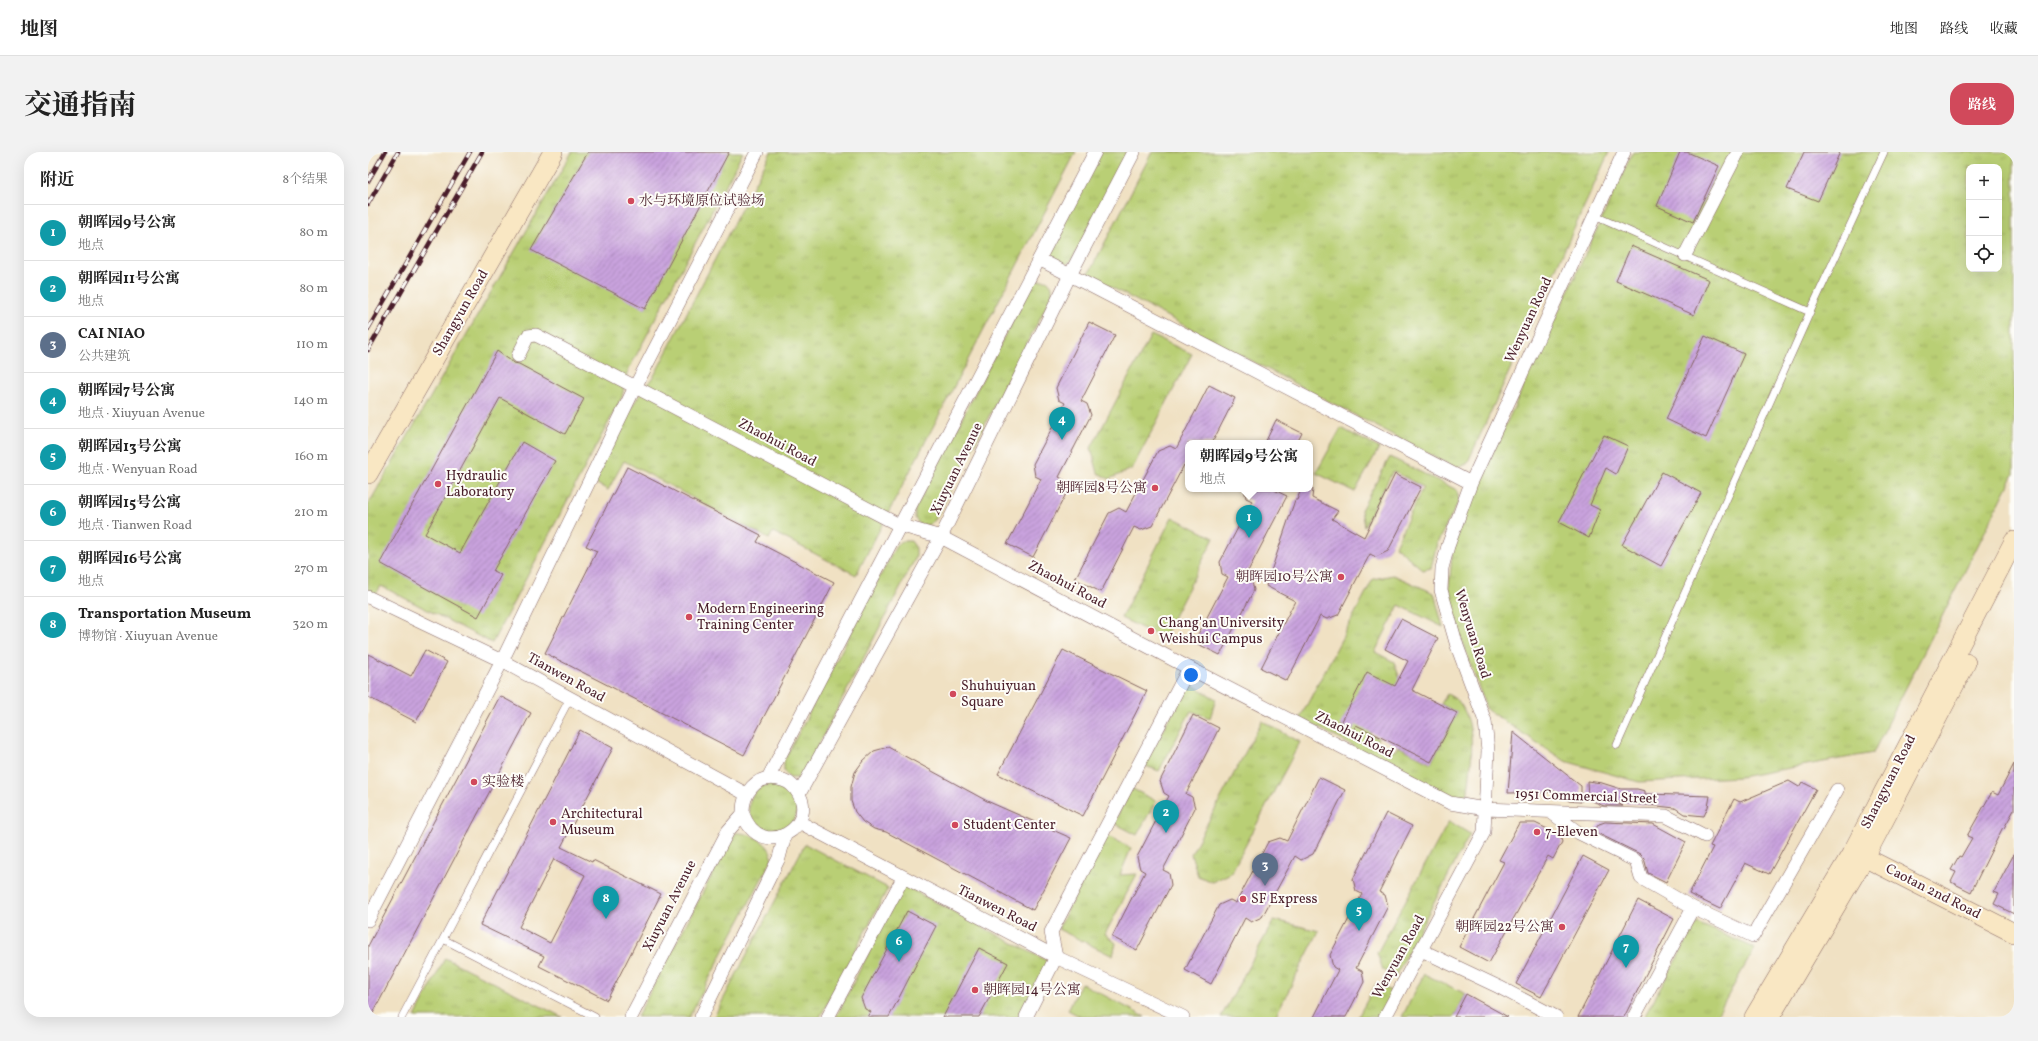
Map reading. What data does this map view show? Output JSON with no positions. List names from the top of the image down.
{
  "streets": {
    "main road": ["Shangyun Road", "Shangyuan Road", "Caotan 2nd Road"],
    "street": [
      "Wenyuan Road",
      "Zhaohui Road",
      "Xiuyuan Avenue",
      "Tianwen Road",
      "1951 Commercial Street"
    ]
  },
  "crossings": [
    ["Wenyuan Road", "Zhaohui Road"],
    ["Wenyuan Road", "1951 Commercial Street"],
    ["Zhaohui Road", "Xiuyuan Avenue"],
    ["Zhaohui Road", "1951 Commercial Street"],
    ["Xiuyuan Avenue", "Tianwen Road"],
    ["Shangyuan Road", "Caotan 2nd Road"]
  ],
  "places": [
    "水与环境原位试验场",
    "Hydraulic Laboratory",
    "朝晖园8号公寓",
    "朝晖园10号公寓",
    "Modern Engineering Training Center",
    "Chang'an University Weishui Campus",
    "Shuhuiyuan Square",
    "实验楼",
    "Architectural Museum",
    "Student Center",
    "7-Eleven",
    "SF Express",
    "朝晖园22号公寓",
    "朝晖园14号公寓"
  ],
  "page": {
    "header": "地图",
    "nav": ["地图", "路线", "收藏"],
    "title": "交通指南",
    "buttons": "路线",
    "heading": ["附近", "8个结果"],
    "map_buttons": ["+", "−"],
    "list": [
      {
        "mark": "1",
        "name": "朝晖园9号公寓",
        "note": "地点",
        "value": "80 m"
      },
      {
        "mark": "2",
        "name": "朝晖园11号公寓",
        "note": "地点",
        "value": "80 m"
      },
      {
        "mark": "3",
        "name": "CAI NIAO",
        "note": "公共建筑",
        "value": "110 m"
      },
      {
        "mark": "4",
        "name": "朝晖园7号公寓",
        "note": "地点 · Xiuyuan Avenue",
        "value": "140 m"
      },
      {
        "mark": "5",
        "name": "朝晖园13号公寓",
        "note": "地点 · Wenyuan Road",
        "value": "160 m"
      },
      {
        "mark": "6",
        "name": "朝晖园15号公寓",
        "note": "地点 · Tianwen Road",
        "value": "210 m"
      },
      {
        "mark": "7",
        "name": "朝晖园16号公寓",
        "note": "地点",
        "value": "270 m"
      },
      {
        "mark": "8",
        "name": "Transportation Museum",
        "note": "博物馆 · Xiuyuan Avenue",
        "value": "320 m"
      }
    ],
    "pins": [
      "4",
      "1",
      "2",
      "3",
      "8",
      "5",
      "6",
      "7"
    ],
    "popup": ["朝晖园9号公寓", "地点"]
  }
}
